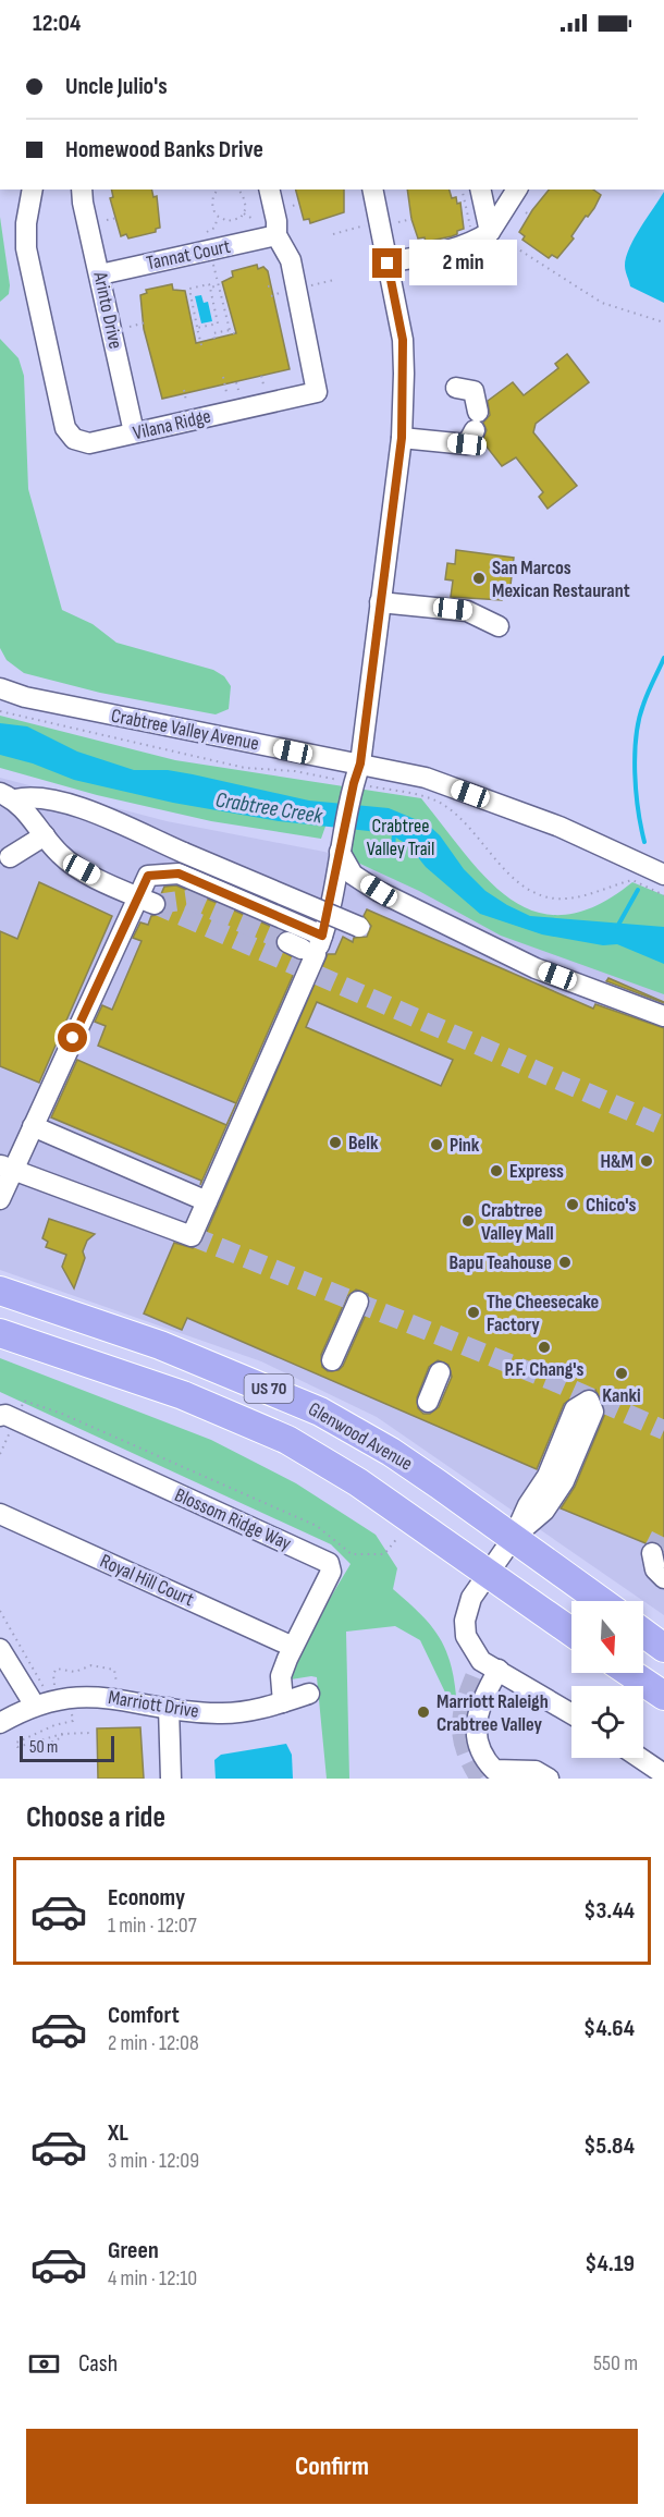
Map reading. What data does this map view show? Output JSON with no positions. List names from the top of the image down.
{
  "streets": {
    "highway": ["US 70", "Glenwood Avenue"],
    "street": [
      "Tannat Court",
      "Arinto Drive",
      "Vilana Ridge",
      "Crabtree Valley Avenue",
      "Blossom Ridge Way",
      "Royal Hill Court",
      "Marriott Drive"
    ]
  },
  "crossings": [
    ["Tannat Court", "Arinto Drive"],
    ["Tannat Court", "Vilana Ridge"],
    ["Arinto Drive", "Vilana Ridge"],
    ["Blossom Ridge Way", "Royal Hill Court"],
    ["Blossom Ridge Way", "Marriott Drive"]
  ],
  "water": ["Crabtree Creek"],
  "parks": ["Crabtree Valley Trail"],
  "places": [
    "San Marcos Mexican Restaurant",
    "Belk",
    "Pink",
    "H&M",
    "Express",
    "Chico's",
    "Crabtree Valley Mall",
    "Bapu Teahouse",
    "The Cheesecake Factory",
    "P.F. Chang's",
    "Kanki",
    "Marriott Raleigh Crabtree Valley"
  ],
  "scale_bar": "50 m",
  "north": "bottom",
  "page": {
    "status": "12:04",
    "banner": ["Uncle Julio's", "Homewood Banks Drive"],
    "bubble": "2 min",
    "scale": "50 m",
    "heading": "Choose a ride",
    "list": [
      {
        "name": "Economy",
        "note": "1 min · 12:07",
        "value": "$3.44"
      },
      {
        "name": "Comfort",
        "note": "2 min · 12:08",
        "value": "$4.64"
      },
      {
        "name": "XL",
        "note": "3 min · 12:09",
        "value": "$5.84"
      },
      {
        "name": "Green",
        "note": "4 min · 12:10",
        "value": "$4.19"
      }
    ],
    "pay": ["Cash", "550 m"],
    "buttons": "Confirm"
  }
}
